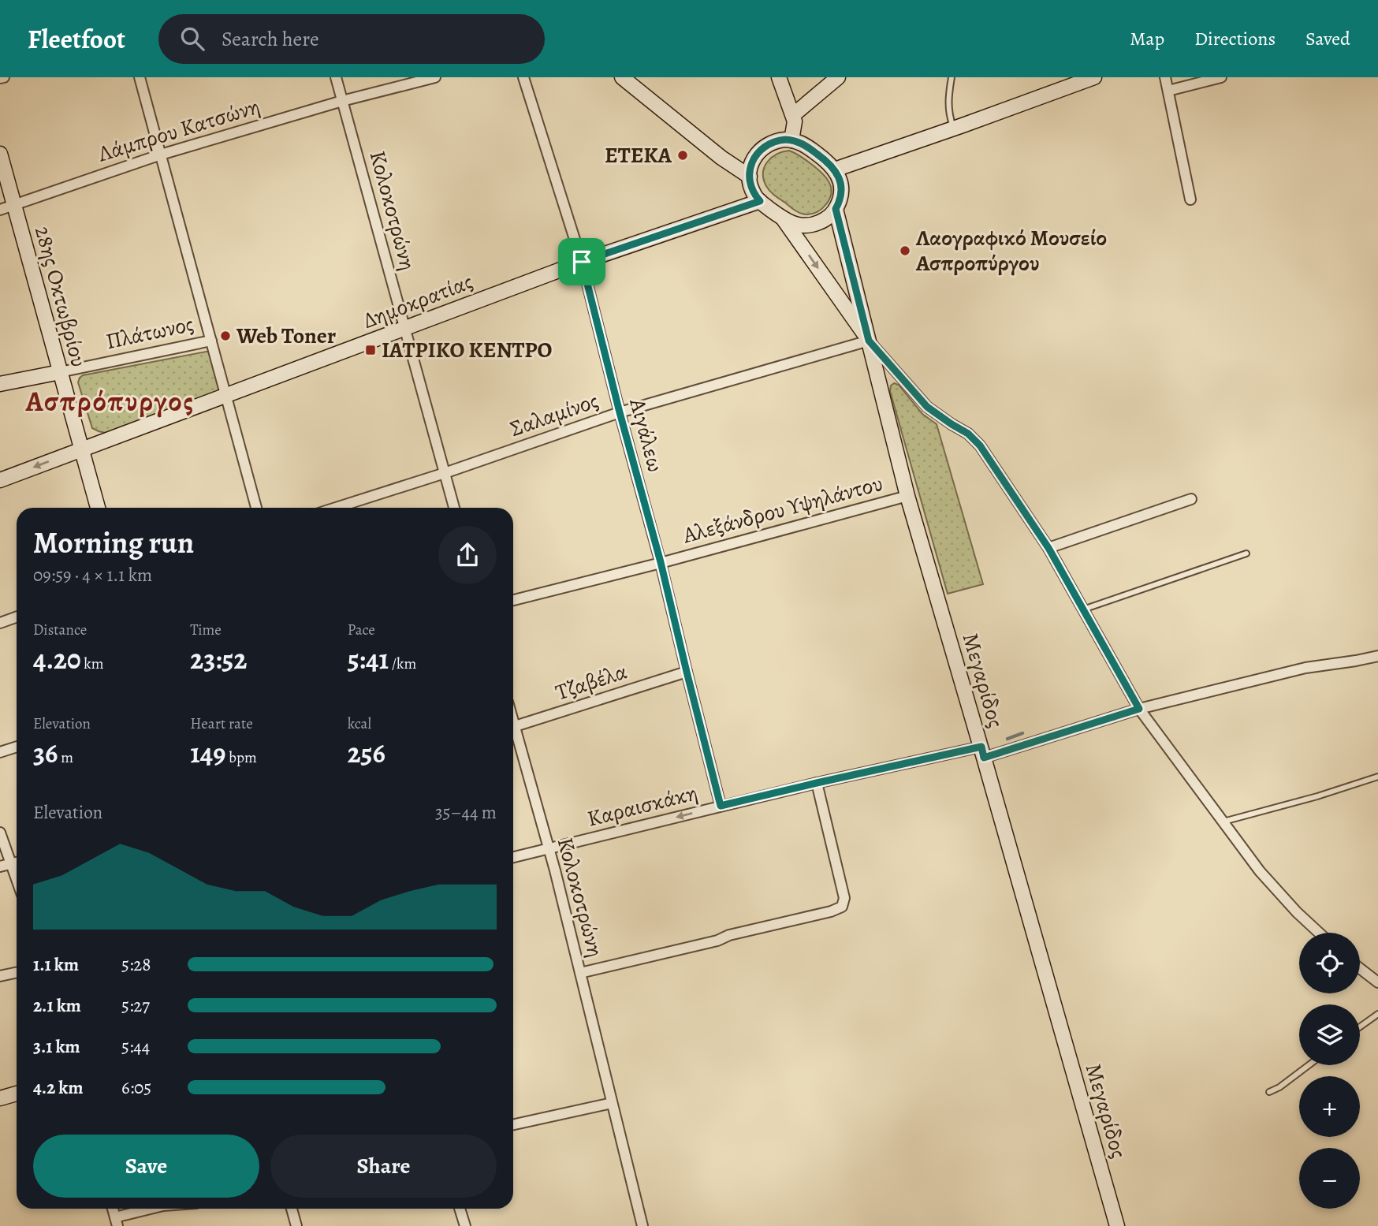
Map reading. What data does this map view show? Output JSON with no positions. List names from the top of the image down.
{
  "streets": {
    "street": [
      "Λάμπρου Κατσώνη",
      "Κολοκοτρώνη",
      "28ης Οκτωβρίου",
      "Δημοκρατίας",
      "Πλάτωνος",
      "Σαλαμίνος",
      "Αιγάλεω",
      "Αλεξάνδρου Υψηλάντου",
      "Μεγαρίδος",
      "Τζαβέλα",
      "Καραισκάκη"
    ]
  },
  "crossings": [
    ["Λάμπρου Κατσώνη", "Κολοκοτρώνη"],
    ["Λάμπρου Κατσώνη", "28ης Οκτωβρίου"],
    ["Κολοκοτρώνη", "Δημοκρατίας"],
    ["Κολοκοτρώνη", "Σαλαμίνος"],
    ["Κολοκοτρώνη", "Καραισκάκη"],
    ["28ης Οκτωβρίου", "Δημοκρατίας"],
    ["28ης Οκτωβρίου", "Πλάτωνος"],
    ["Δημοκρατίας", "Αιγάλεω"],
    ["Δημοκρατίας", "Μεγαρίδος"],
    ["Σαλαμίνος", "Αιγάλεω"],
    ["Σαλαμίνος", "Μεγαρίδος"],
    ["Αιγάλεω", "Αλεξάνδρου Υψηλάντου"],
    ["Αιγάλεω", "Τζαβέλα"],
    ["Αιγάλεω", "Καραισκάκη"],
    ["Αλεξάνδρου Υψηλάντου", "Μεγαρίδος"],
    ["Μεγαρίδος", "Καραισκάκη"]
  ],
  "districts": ["Ασπρόπυργος"],
  "places": {
    "other": ["ΕΤΕΚΑ", "Λαογραφικό Μουσείο Ασπροπύργου", "Web Toner"],
    "transit": ["ΙΑΤΡΙΚΟ ΚΕΝΤΡΟ"]
  },
  "page": {
    "header": "Fleetfoot",
    "search": "Search here",
    "nav": ["Map", "Directions", "Saved"],
    "heading": ["Morning run", "09:59 · 4 × 1.1 km"],
    "stats": [
      ["Distance", "4.20 km"],
      ["Time", "23:52"],
      ["Pace", "5:41 /km"],
      ["Elevation", "36 m"],
      ["Heart rate", "149 bpm"],
      ["kcal", "256"]
    ],
    "chart": ["Elevation", "35–44 m"],
    "map_buttons": ["+", "−"],
    "list": [
      {
        "name": "1.1 km",
        "note": "5:28"
      },
      {
        "name": "2.1 km",
        "note": "5:27"
      },
      {
        "name": "3.1 km",
        "note": "5:44"
      },
      {
        "name": "4.2 km",
        "note": "6:05"
      }
    ],
    "buttons": ["Save", "Share"]
  }
}
